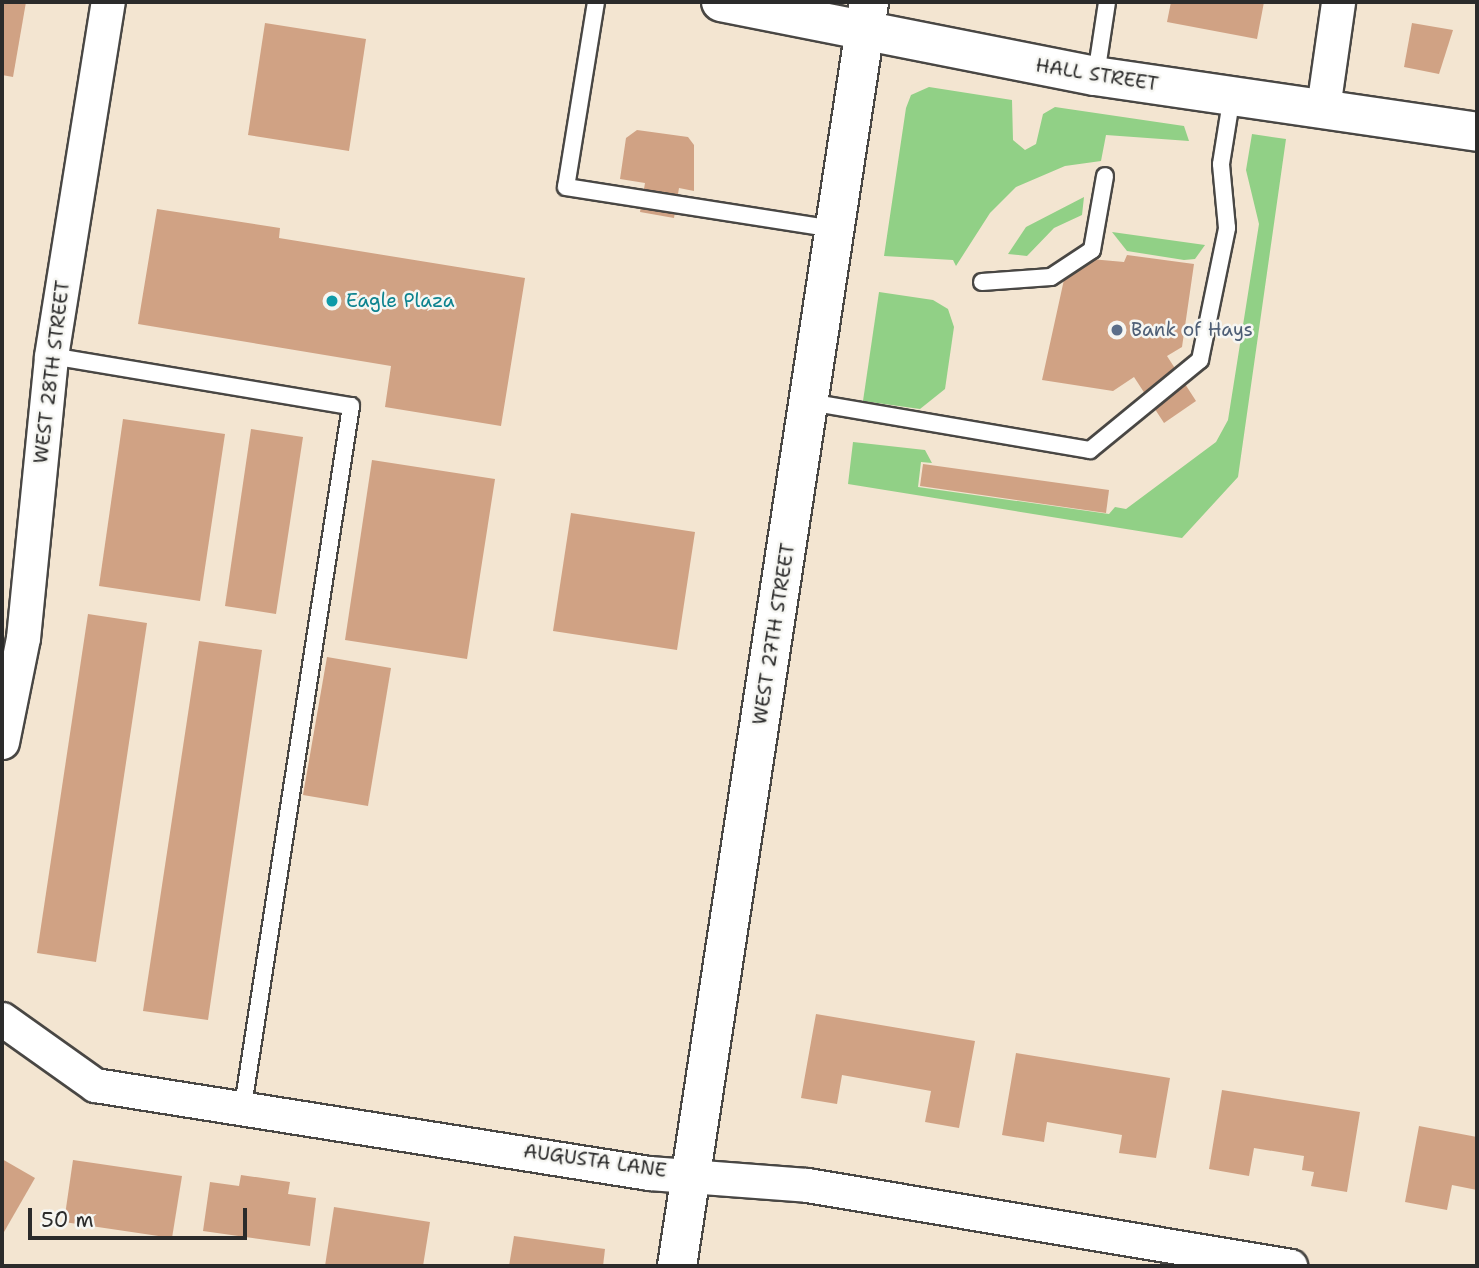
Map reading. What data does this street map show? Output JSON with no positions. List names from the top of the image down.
{
  "streets": {
    "main road": ["HALL STREET", "WEST 27TH STREET"],
    "street": ["WEST 28TH STREET", "AUGUSTA LANE"]
  },
  "crossings": [
    ["HALL STREET", "WEST 27TH STREET"],
    ["WEST 27TH STREET", "AUGUSTA LANE"]
  ],
  "places": ["Eagle Plaza", "Bank of Hays"],
  "scale_bar": "50 m"
}
